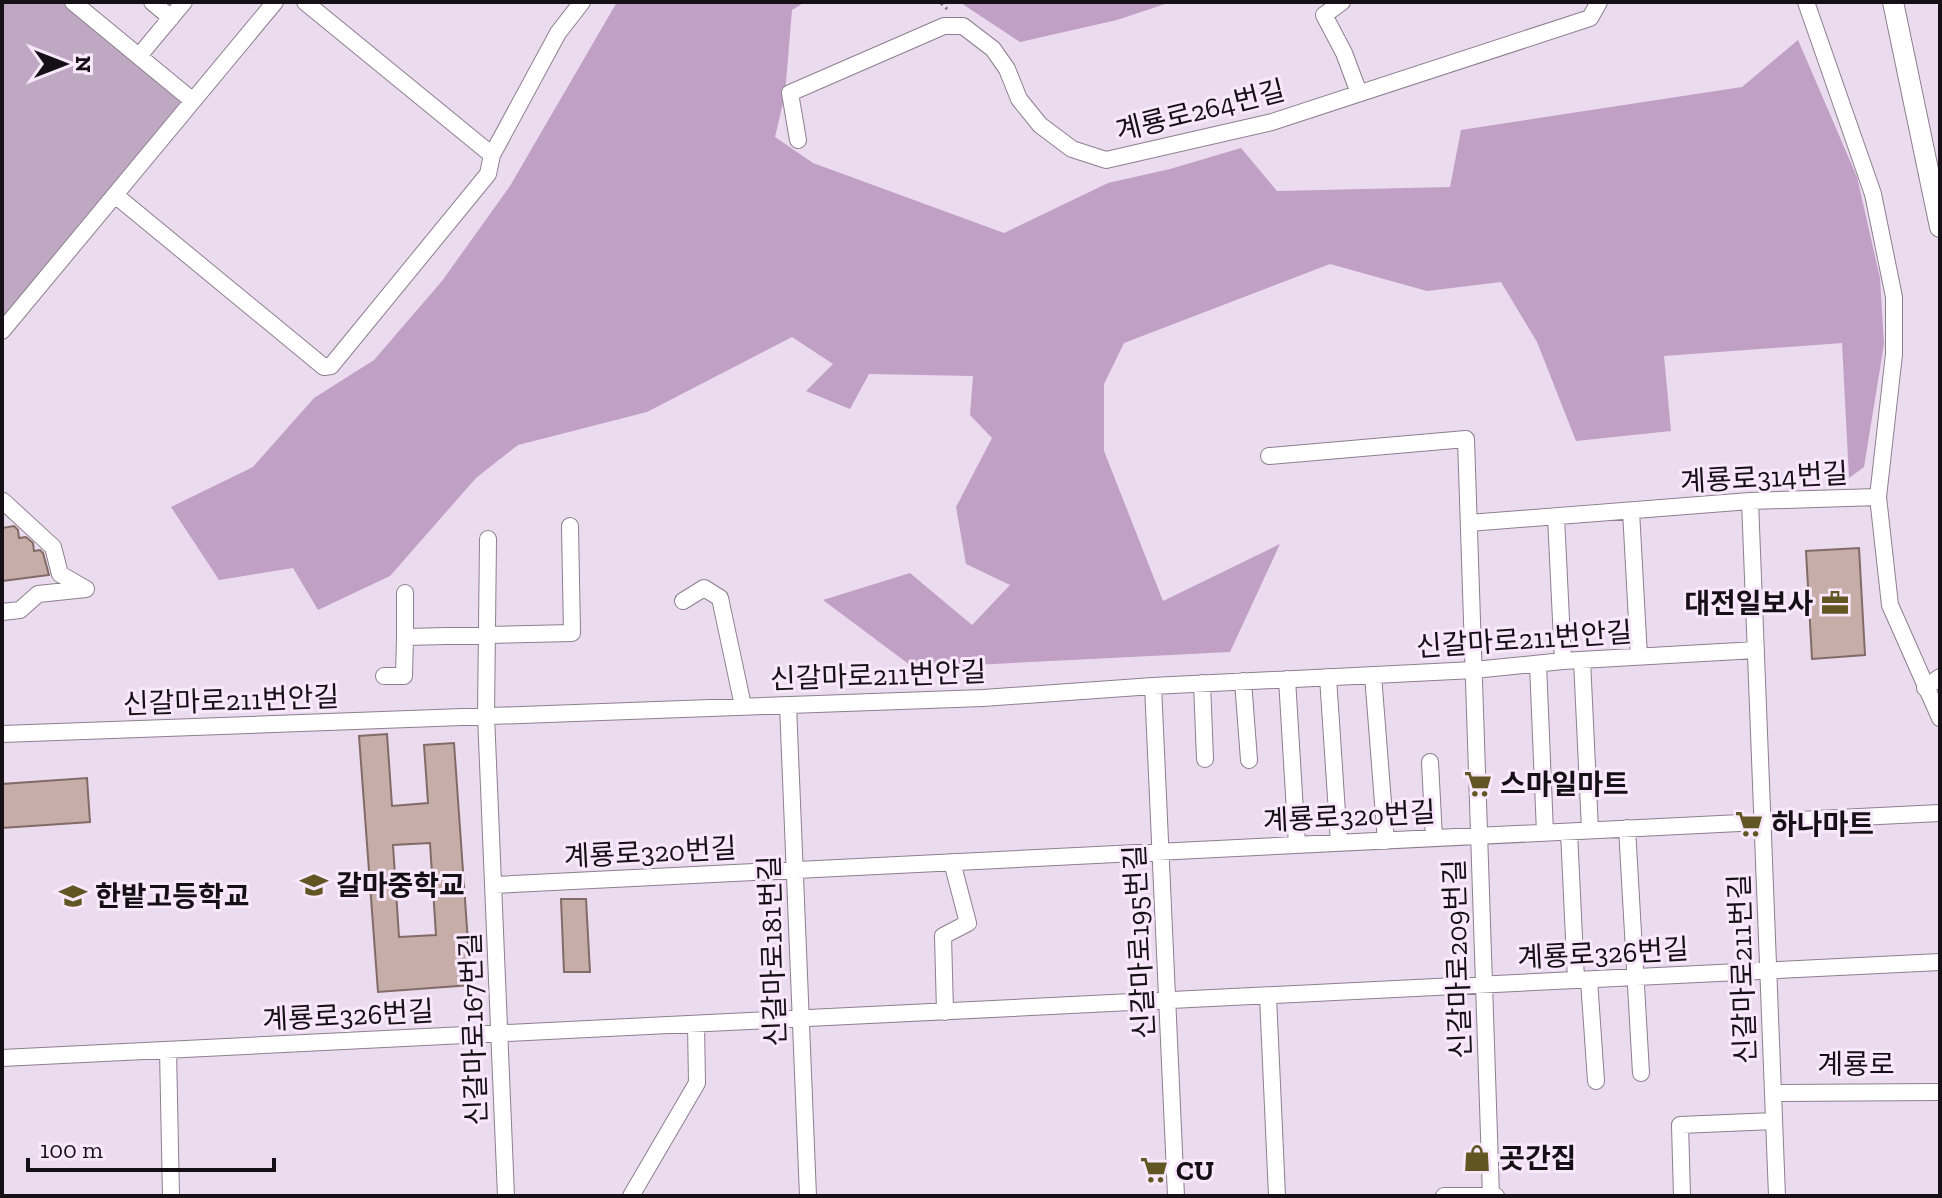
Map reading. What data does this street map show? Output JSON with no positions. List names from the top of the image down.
{
  "streets": {
    "street": [
      "계룡로264번길",
      "계룡로314번길",
      "신갈마로211번안길",
      "계룡로320번길",
      "신갈마로195번길",
      "신갈마로181번길",
      "계룡로326번길",
      "신갈마로209번길",
      "신갈마로211번길",
      "신갈마로167번길",
      "계룡로"
    ]
  },
  "crossings": [
    ["계룡로314번길", "신갈마로209번길"],
    ["계룡로314번길", "신갈마로211번길"],
    ["신갈마로211번안길", "신갈마로195번길"],
    ["신갈마로211번안길", "신갈마로181번길"],
    ["신갈마로211번안길", "신갈마로209번길"],
    ["신갈마로211번안길", "신갈마로211번길"],
    ["신갈마로211번안길", "신갈마로167번길"],
    ["계룡로320번길", "신갈마로195번길"],
    ["계룡로320번길", "신갈마로181번길"],
    ["계룡로320번길", "신갈마로209번길"],
    ["계룡로320번길", "신갈마로211번길"],
    ["계룡로320번길", "신갈마로167번길"],
    ["신갈마로195번길", "계룡로326번길"],
    ["신갈마로181번길", "계룡로326번길"],
    ["계룡로326번길", "신갈마로209번길"],
    ["계룡로326번길", "신갈마로211번길"],
    ["계룡로326번길", "신갈마로167번길"],
    ["신갈마로211번길", "계룡로"]
  ],
  "places": {
    "office": ["대전일보사"],
    "supermarket": ["스마일마트", "하나마트", "CU"],
    "school or university": ["갈마중학교", "한밭고등학교"],
    "shop": ["곳간집"]
  },
  "scale_bar": "100 m",
  "north": "right"
}
